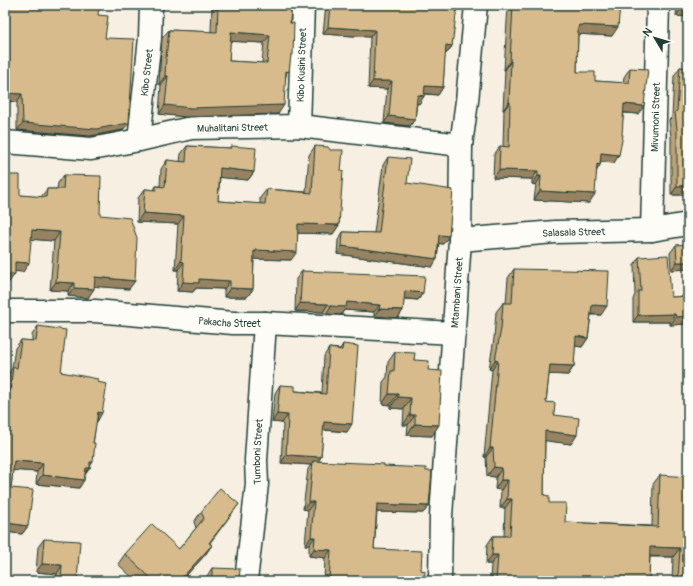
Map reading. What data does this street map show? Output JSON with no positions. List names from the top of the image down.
{
  "streets": {
    "street": [
      "Kibo Kusini Street",
      "Kibo Street",
      "Mivumoni Street",
      "Muhalitani Street",
      "Salasala Street",
      "Mtambani Street",
      "Pakacha Street",
      "Tumboni Street"
    ]
  },
  "crossings": [
    ["Kibo Kusini Street", "Muhalitani Street"],
    ["Kibo Street", "Muhalitani Street"],
    ["Mivumoni Street", "Salasala Street"],
    ["Muhalitani Street", "Mtambani Street"],
    ["Salasala Street", "Mtambani Street"],
    ["Mtambani Street", "Pakacha Street"],
    ["Pakacha Street", "Tumboni Street"]
  ],
  "north": "top left"
}
